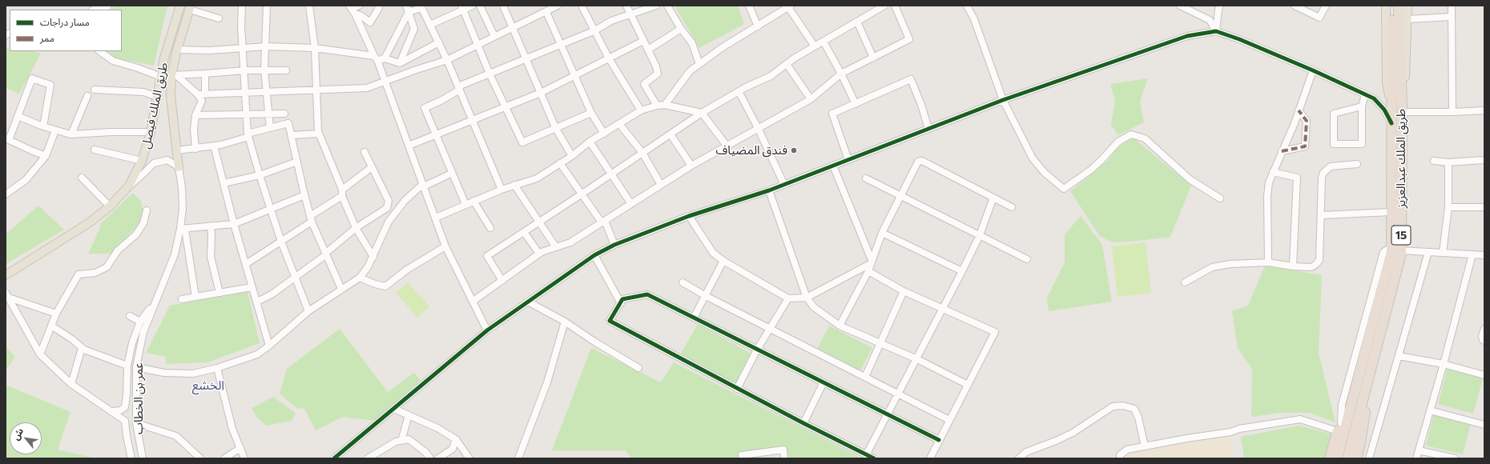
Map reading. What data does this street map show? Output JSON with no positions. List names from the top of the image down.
{
  "streets": {
    "highway": ["طريق الملك عبدالعزيز", "15"],
    "main road": ["طريق الملك فيصل"],
    "street": ["عمر بن الخطاب"]
  },
  "crossings": [
    ["طريق الملك فيصل", "عمر بن الخطاب"]
  ],
  "districts": ["الخشع"],
  "places": ["فندق المضياف"],
  "legend": ["مسار دراجات", "ممر"],
  "north": "top left"
}
